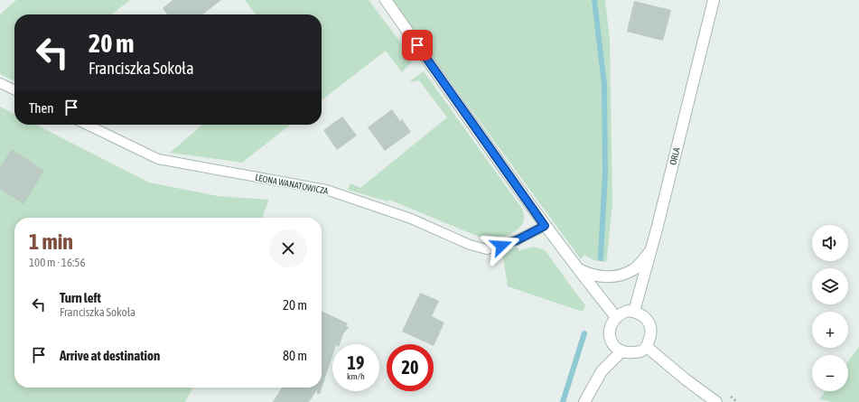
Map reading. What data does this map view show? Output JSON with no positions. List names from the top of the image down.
{
  "streets": {
    "street": ["ORLA"],
    "lane": ["LEONA WANATOWICZA"]
  },
  "page": {
    "turn": ["20 m", "Franciszka Sokoła"],
    "then": "Then",
    "heading": ["1 min", "100 m · 16:56"],
    "map_buttons": ["+", "−"],
    "list": [
      {
        "name": "Turn left",
        "note": "Franciszka Sokoła",
        "value": "20 m"
      },
      {
        "name": "Arrive at destination",
        "value": "80 m"
      }
    ],
    "speed": "19 km/h",
    "limit": "20"
  }
}
